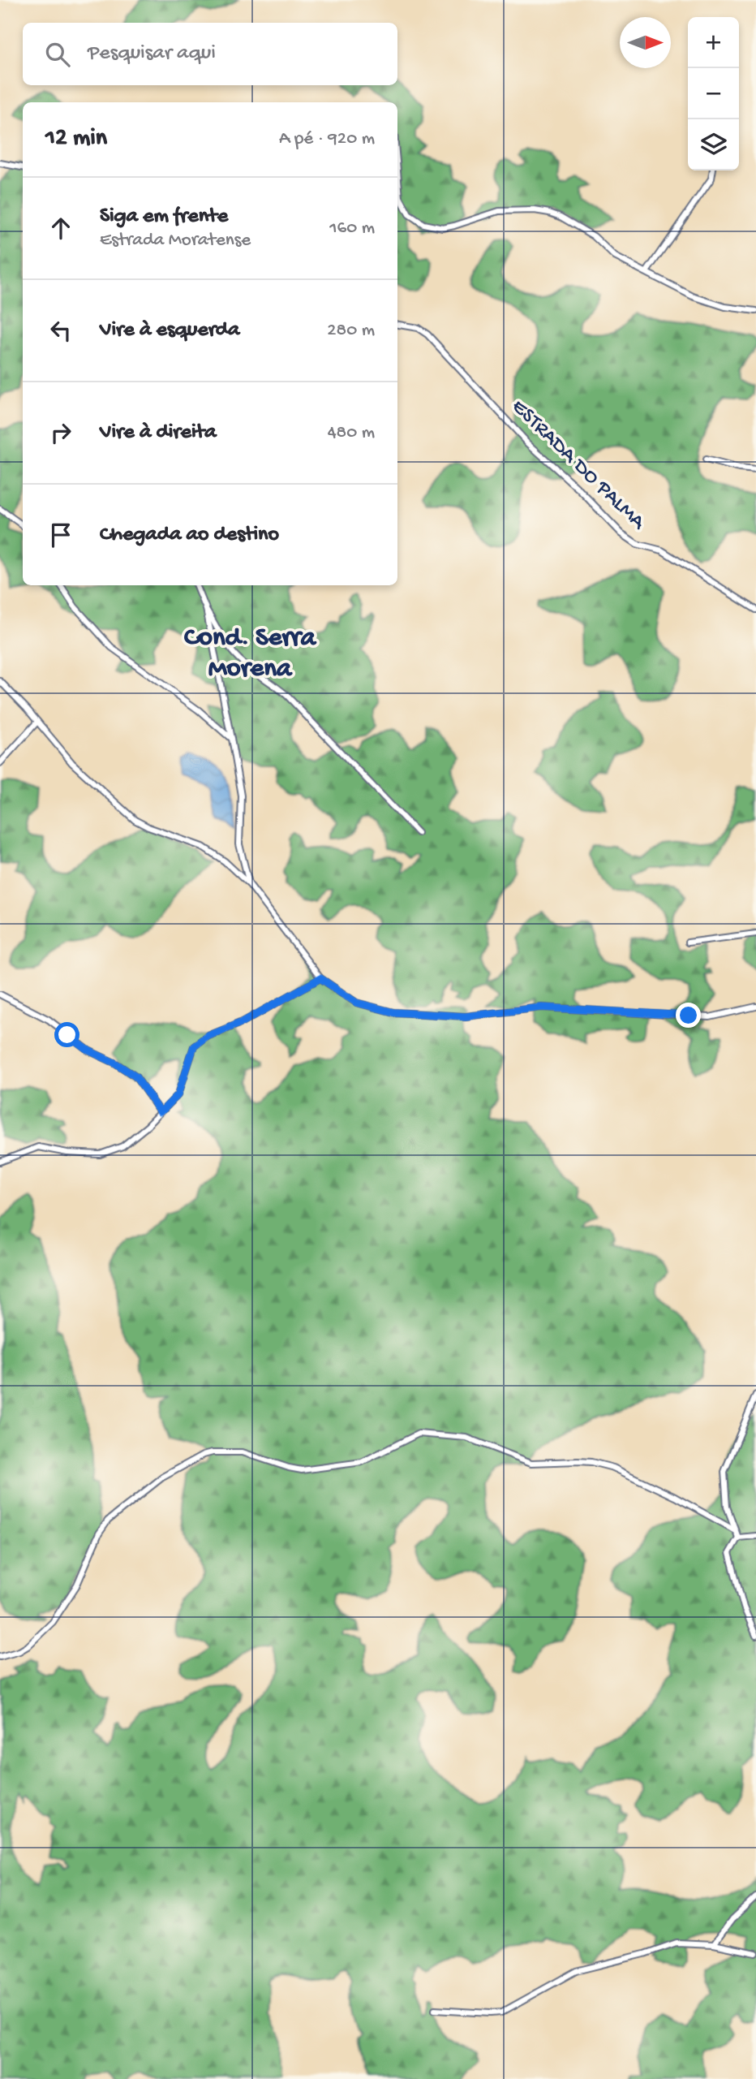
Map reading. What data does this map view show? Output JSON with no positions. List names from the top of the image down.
{
  "streets": {
    "street": ["ESTRADA DO PALMA"]
  },
  "districts": ["Cond. Serra Morena"],
  "north": "right",
  "page": {
    "map_buttons": ["+", "−"],
    "search": "Pesquisar aqui",
    "heading": ["12 min", "A pé · 920 m"],
    "list": [
      ["Siga em frente", "Estrada Moratense", "160 m"],
      ["Vire à esquerda", "280 m"],
      ["Vire à direita", "480 m"],
      "Chegada ao destino"
    ]
  }
}
